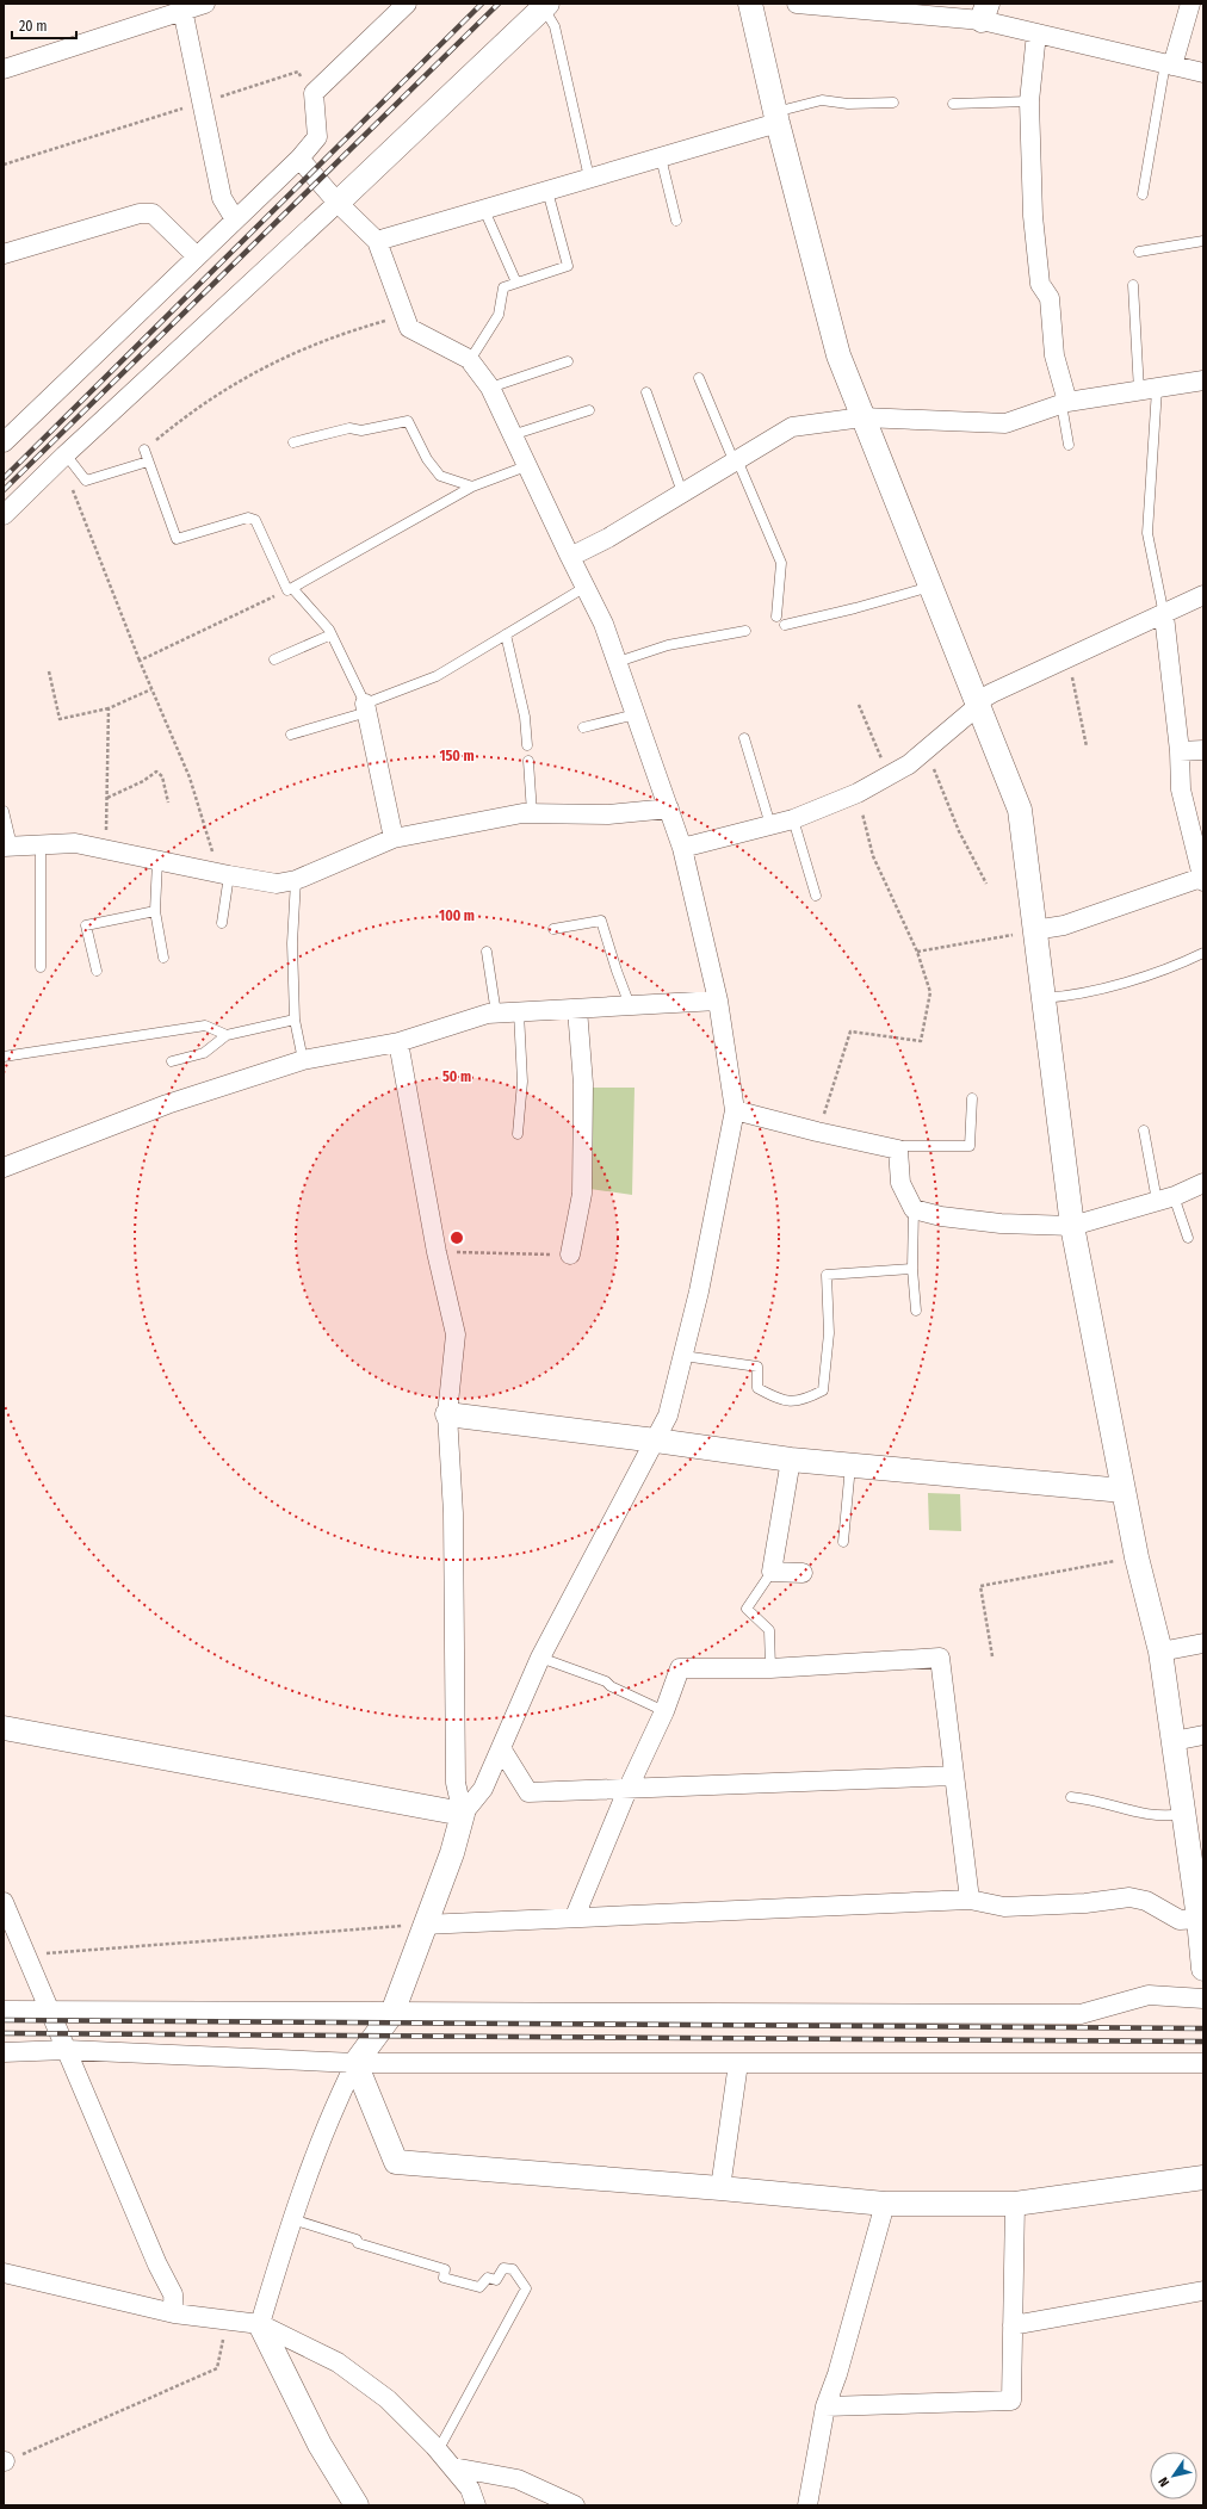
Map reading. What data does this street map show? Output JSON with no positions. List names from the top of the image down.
{
  "scale_bar": "20 m",
  "north": "bottom left",
  "rings": ["150 m", "100 m", "50 m"]
}
